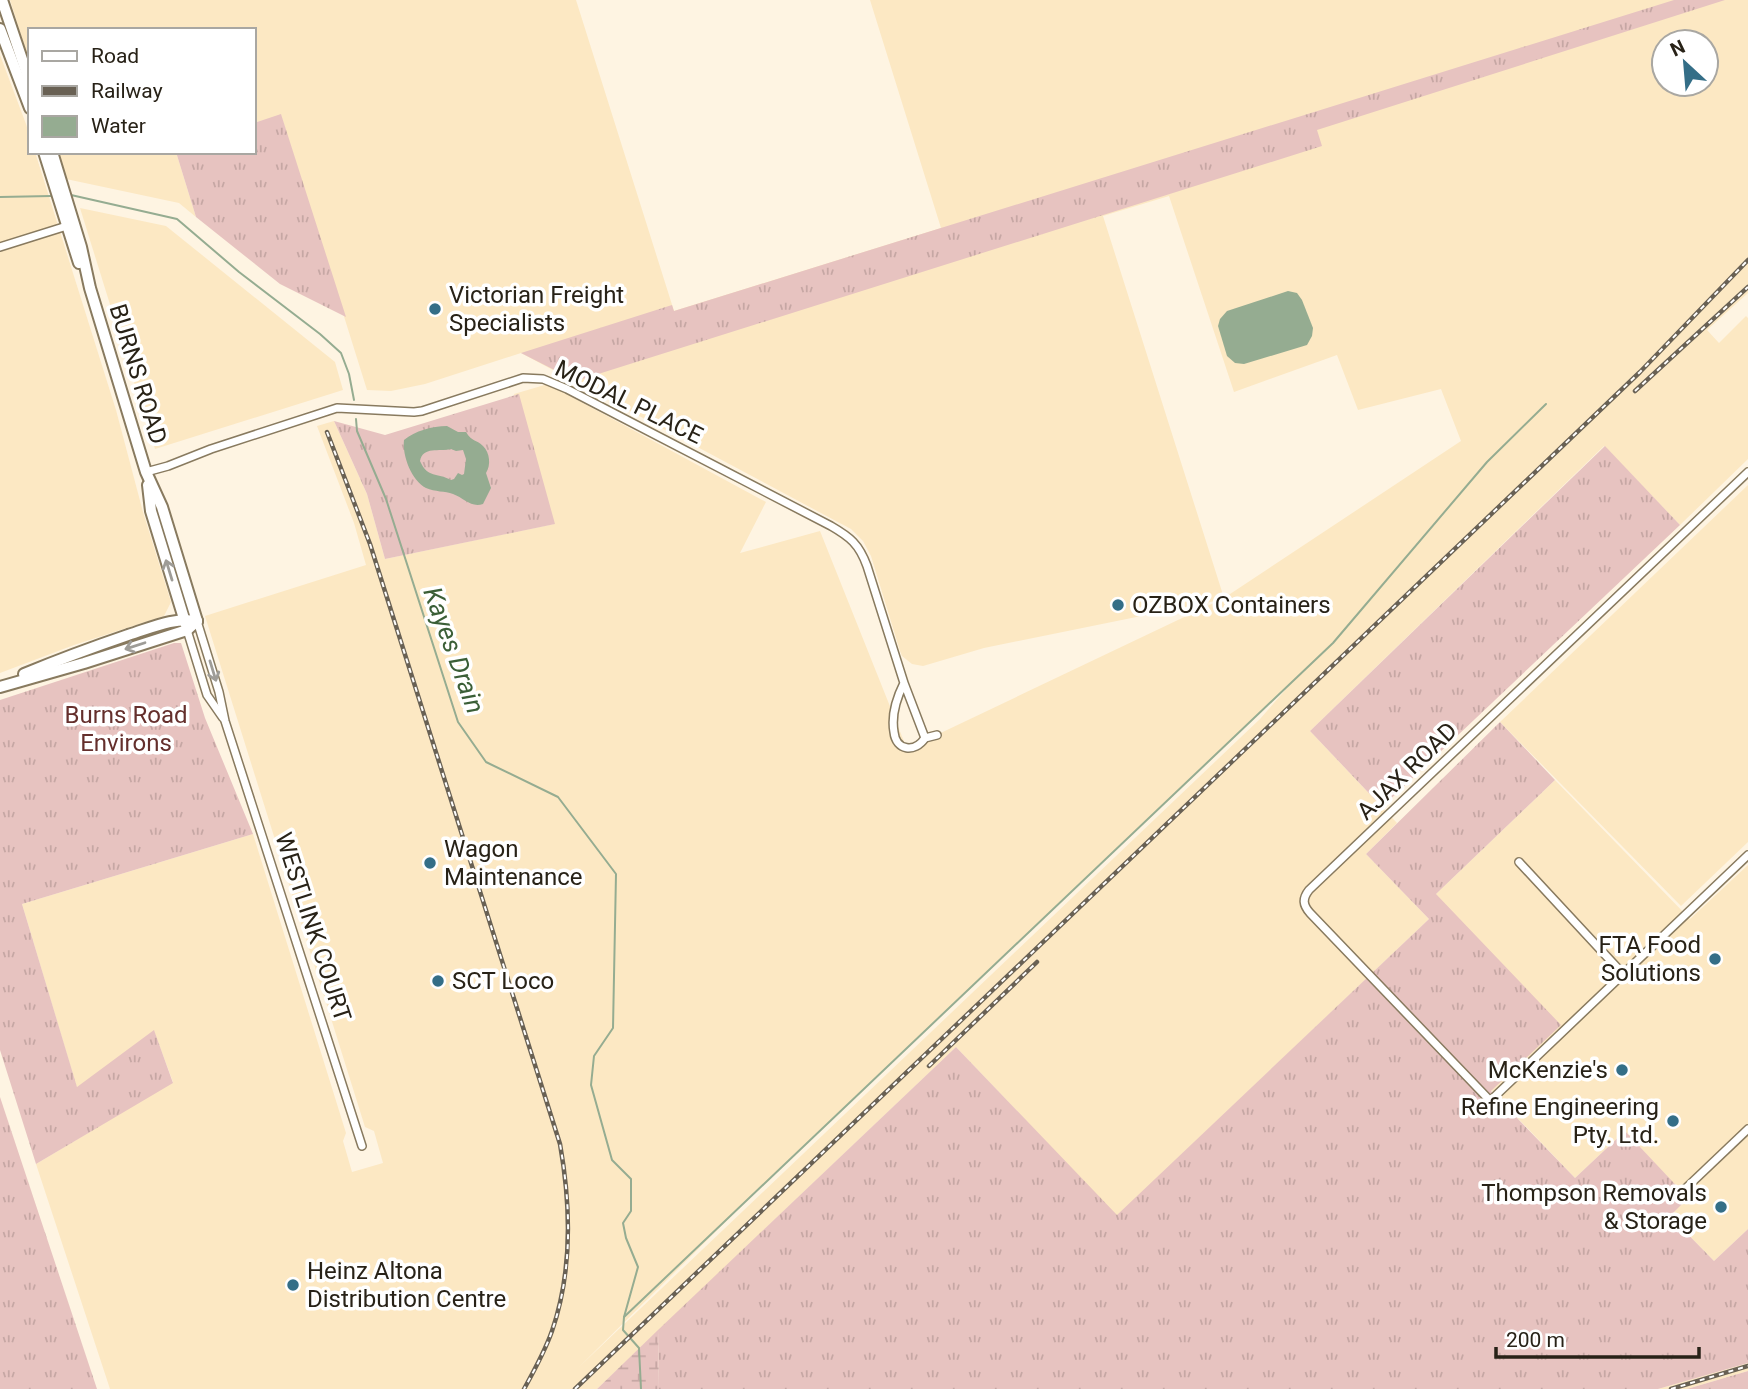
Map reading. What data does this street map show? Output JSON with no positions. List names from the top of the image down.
{
  "streets": {
    "street": [
      "BURNS ROAD",
      "MODAL PLACE",
      "AJAX ROAD",
      "WESTLINK COURT"
    ]
  },
  "crossings": [
    ["BURNS ROAD", "MODAL PLACE"],
    ["BURNS ROAD", "WESTLINK COURT"]
  ],
  "water": ["Kayes Drain"],
  "parks": ["Burns Road Environs"],
  "places": [
    "Victorian Freight Specialists",
    "OZBOX Containers",
    "Wagon Maintenance",
    "FTA Food Solutions",
    "SCT Loco",
    "McKenzie's",
    "Refine Engineering Pty. Ltd.",
    "Thompson Removals & Storage",
    "Heinz Altona Distribution Centre"
  ],
  "legend": ["Road", "Railway", "Water"],
  "scale_bar": "200 m",
  "north": "top left"
}
